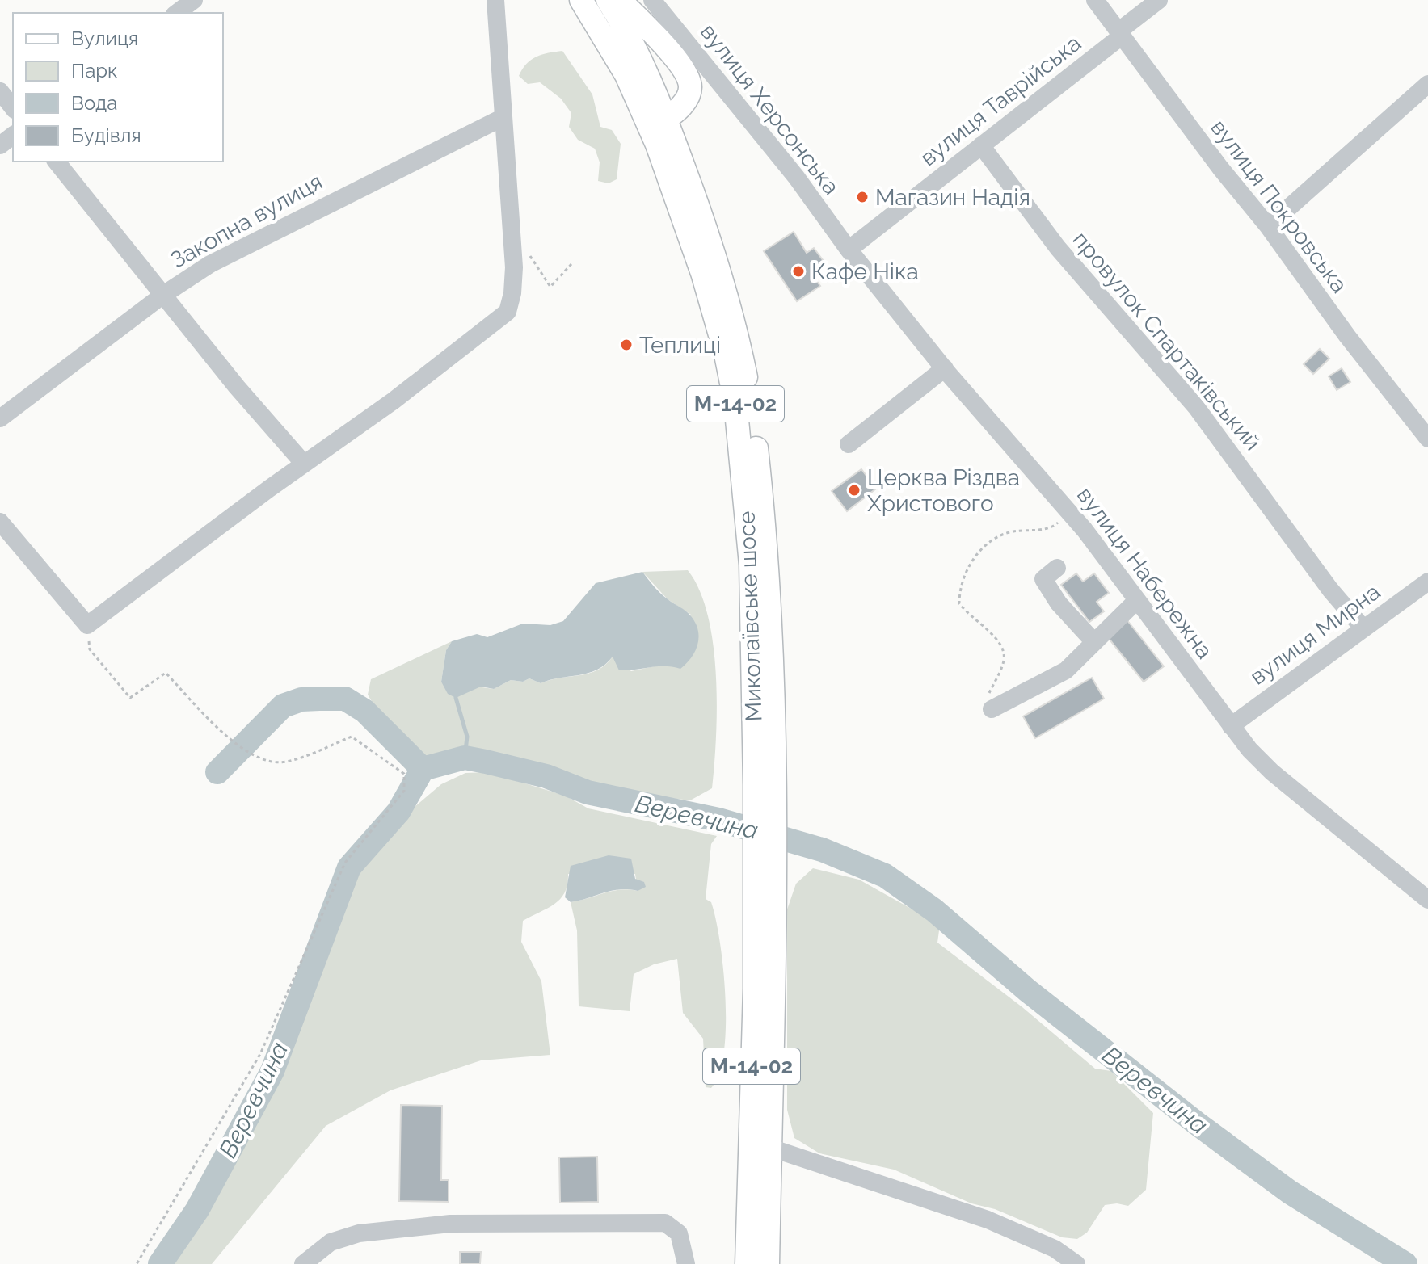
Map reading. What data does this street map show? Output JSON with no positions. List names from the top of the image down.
{
  "streets": {
    "main road": ["М-14-02", "Миколаївське шосе"],
    "street": [
      "вулиця Таврійська",
      "вулиця Херсонська",
      "вулиця Покровська",
      "Закопна вулиця",
      "провулок Спартаківський",
      "вулиця Набережна",
      "вулиця Мирна"
    ]
  },
  "crossings": [
    ["вулиця Таврійська", "вулиця Херсонська"],
    ["вулиця Таврійська", "вулиця Покровська"],
    ["вулиця Таврійська", "провулок Спартаківський"],
    ["вулиця Таврійська", "вулиця Набережна"],
    ["вулиця Херсонська", "вулиця Набережна"],
    ["провулок Спартаківський", "вулиця Мирна"],
    ["вулиця Набережна", "вулиця Мирна"]
  ],
  "water": ["Веревчина"],
  "places": [
    "Магазин Надія",
    "Кафе Ніка",
    "Теплиці",
    "Церква Різдва Христового"
  ],
  "legend": [
    "Вулиця",
    "Парк",
    "Вода",
    "Будівля"
  ]
}
